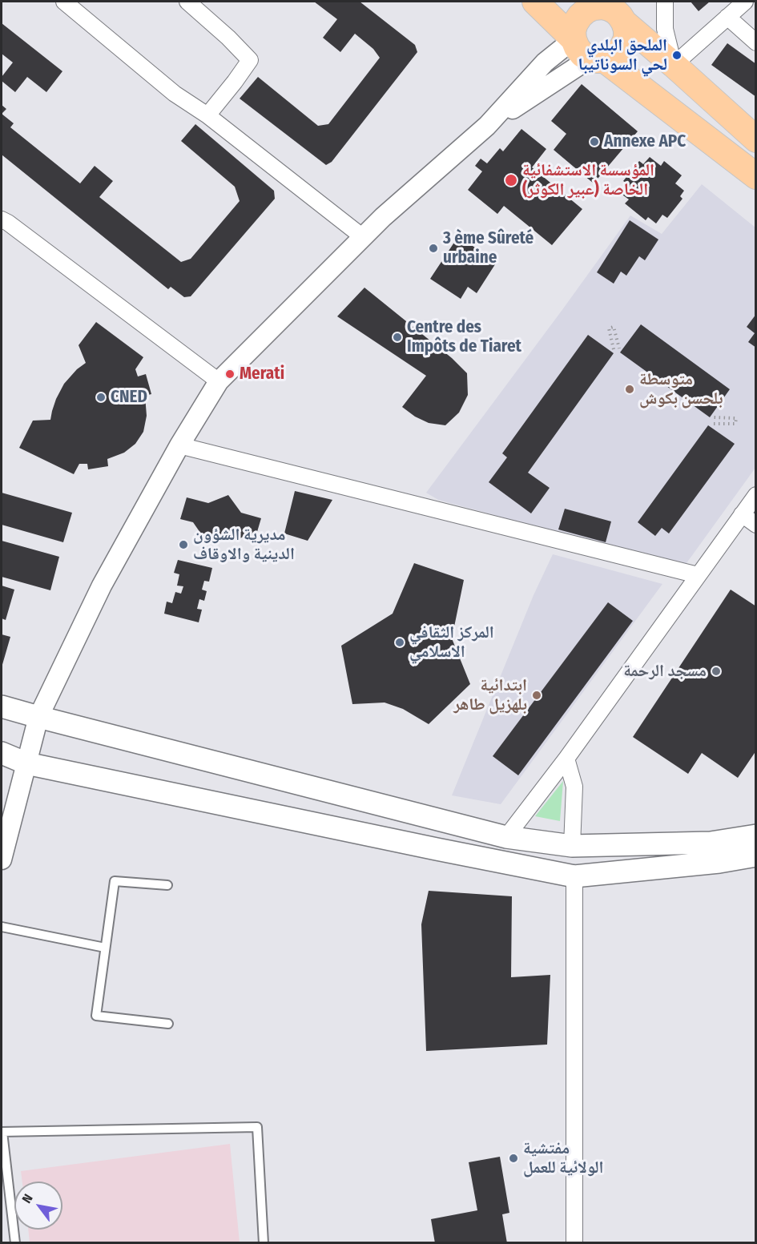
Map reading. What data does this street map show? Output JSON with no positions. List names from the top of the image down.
{
  "places": [
    "الملحق البلدي لحي السوناتيبا",
    "Annexe APC",
    "المؤسسة الاستشفائية الخاصة (عبير الكوثر)",
    "3 ème Sûreté urbaine",
    "Centre des Impôts de Tiaret",
    "Merati",
    "متوسطة بلحسن بكوش",
    "CNED",
    "مديرية الشؤون الدينية والاوقاف",
    "المركز الثقافي الاسلامي",
    "مسجد الرحمة",
    "ابتدائية بلهزيل طاهر",
    "مفتشية الولائية للعمل"
  ],
  "north": "top left"
}
